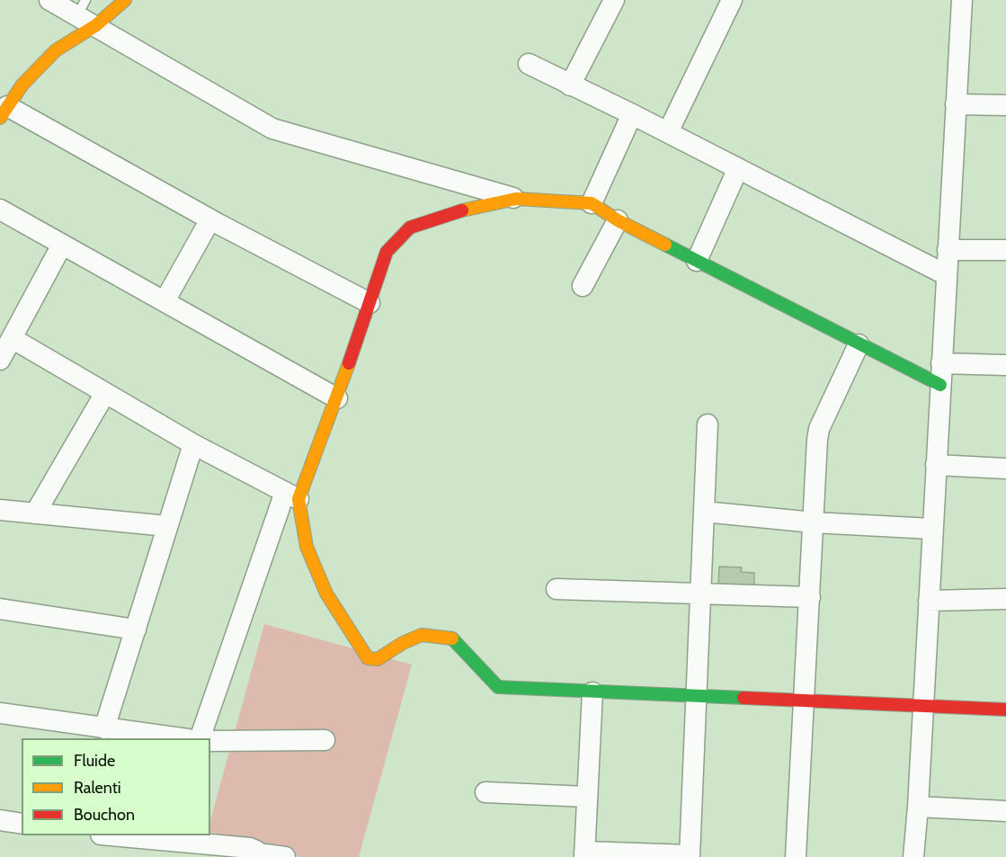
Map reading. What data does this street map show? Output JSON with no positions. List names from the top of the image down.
{
  "legend": ["Fluide", "Ralenti", "Bouchon"]
}
